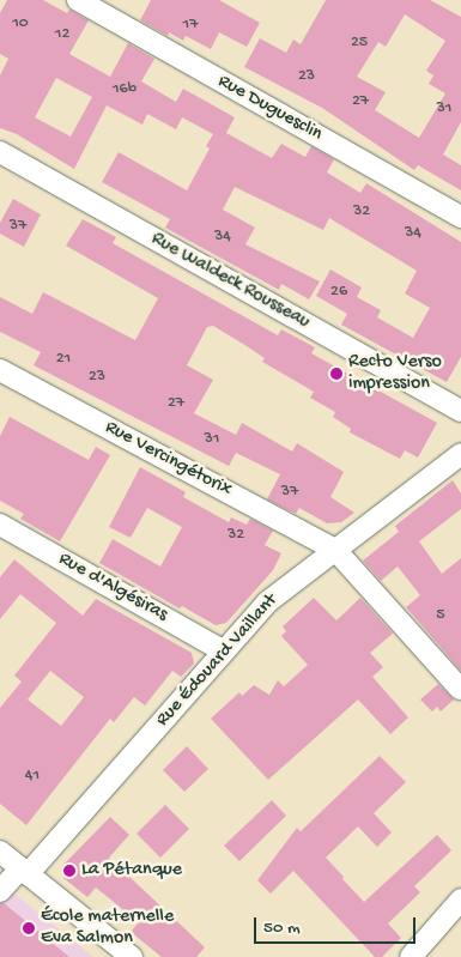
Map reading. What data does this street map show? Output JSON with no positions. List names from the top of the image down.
{
  "streets": {
    "street": [
      "Rue Duguesclin",
      "Rue Waldeck Rousseau",
      "Rue Vercingétorix",
      "Rue d'Algésiras",
      "Rue Édouard Vaillant"
    ]
  },
  "crossings": [
    ["Rue Vercingétorix", "Rue Édouard Vaillant"],
    ["Rue d'Algésiras", "Rue Édouard Vaillant"]
  ],
  "places": ["Recto Verso impression", "La Pétanque", "École maternelle Eva Salmon"],
  "house_numbers": [
    "10",
    "17",
    "12",
    "25",
    "23",
    "16b",
    "27",
    "31",
    "32",
    "37",
    "34",
    "34",
    "26",
    "21",
    "23",
    "27",
    "31",
    "37",
    "32",
    "5",
    "41"
  ],
  "scale_bar": "50 m"
}
